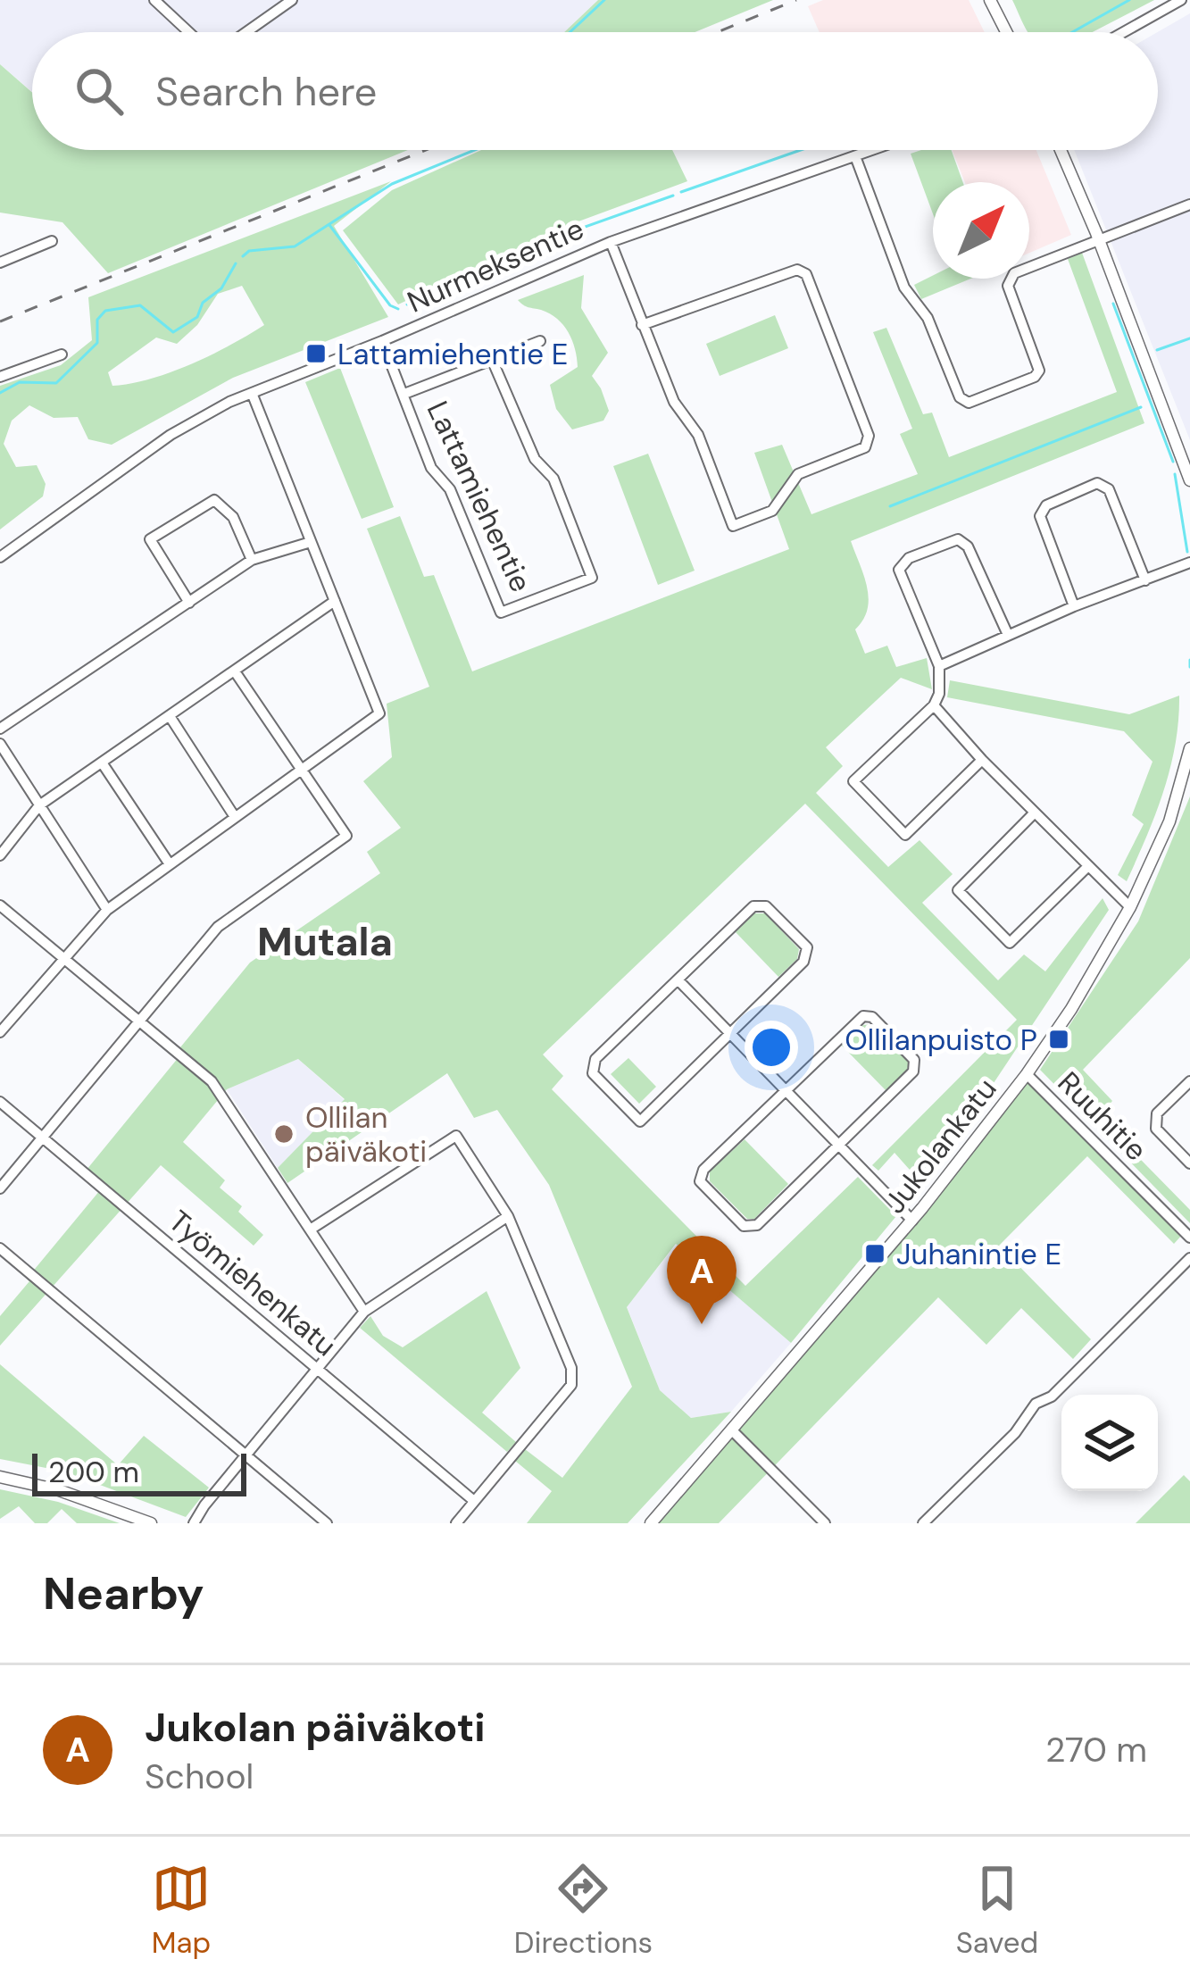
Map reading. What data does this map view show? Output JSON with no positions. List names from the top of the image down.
{
  "streets": {
    "main road": ["Jukolankatu"],
    "street": [
      "Nurmeksentie",
      "Lattamiehentie",
      "Ruuhitie",
      "Työmiehenkatu"
    ]
  },
  "crossings": [
    ["Nurmeksentie", "Lattamiehentie"],
    ["Ruuhitie", "Jukolankatu"]
  ],
  "districts": ["Mutala"],
  "places": {
    "transit": ["Lattamiehentie E", "Ollilanpuisto P", "Juhanintie E"],
    "other": ["Ollilan päiväkoti"]
  },
  "scale_bar": "200 m",
  "north": "top right",
  "page": {
    "search": "Search here",
    "pins": "A",
    "scale": "200 m",
    "heading": "Nearby",
    "list": [
      {
        "mark": "A",
        "name": "Jukolan päiväkoti",
        "note": "School",
        "value": "270 m"
      }
    ],
    "nav": ["Map", "Directions", "Saved"]
  }
}
